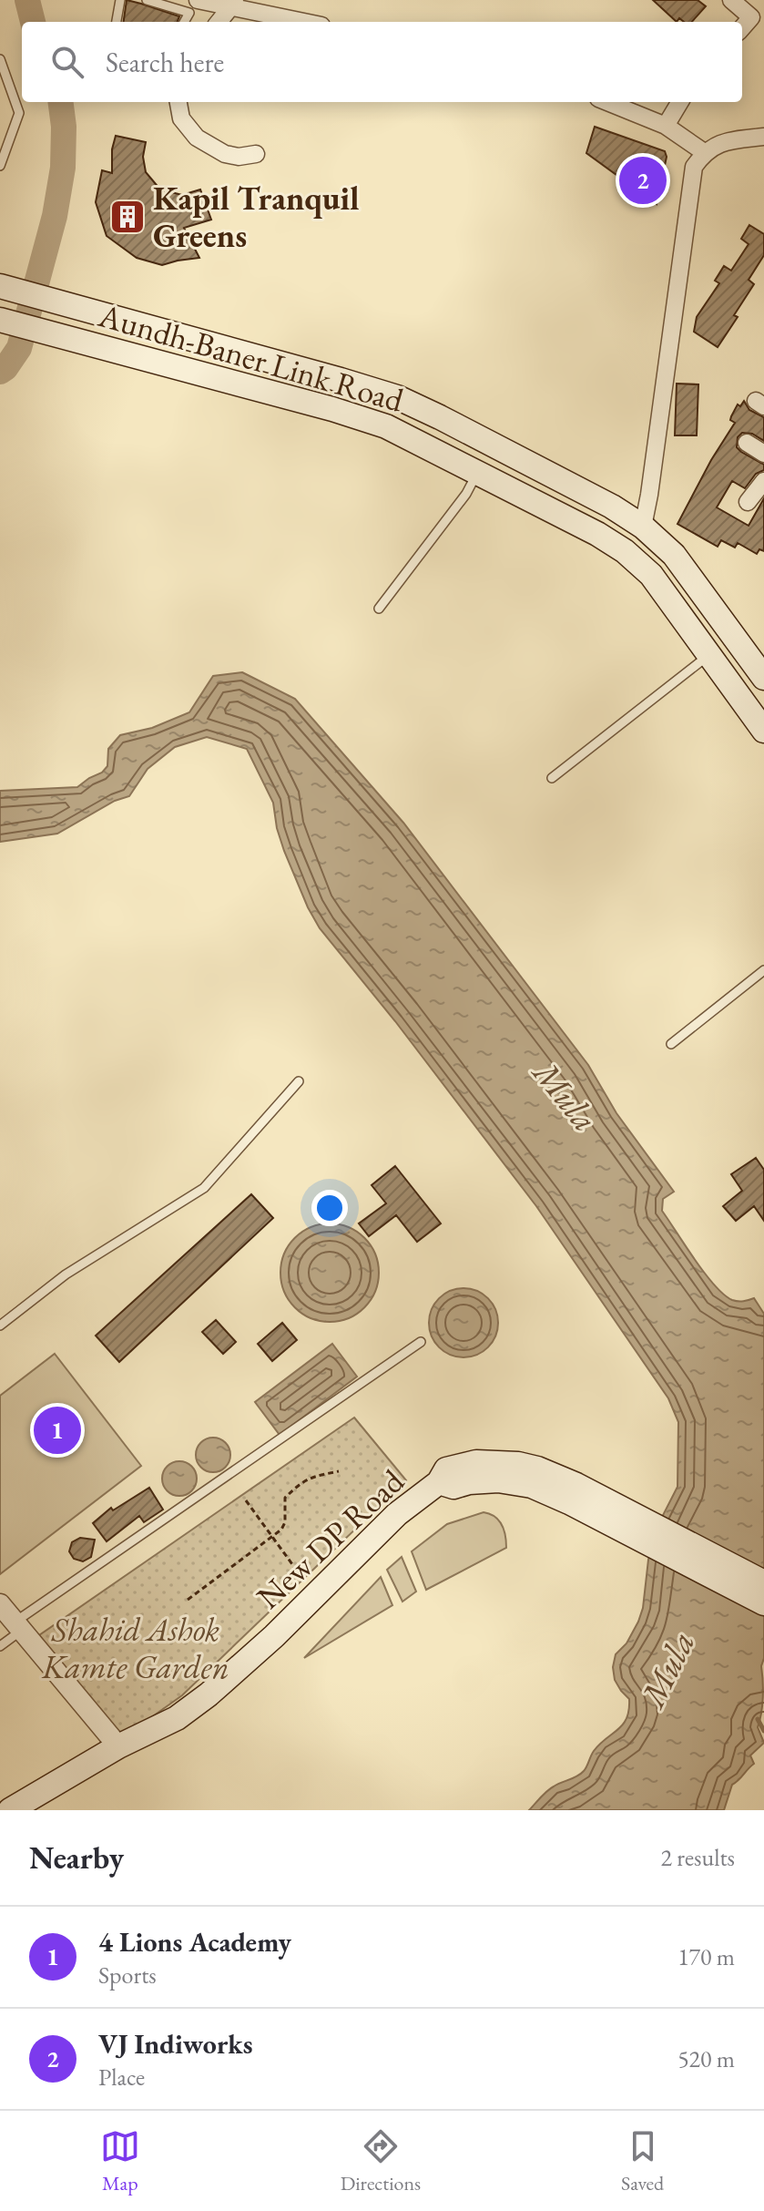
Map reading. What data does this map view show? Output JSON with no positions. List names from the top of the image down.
{
  "streets": {
    "main road": ["Aundh-Baner Link Road", "New DP Road"]
  },
  "water": ["Mula"],
  "parks": ["Shahid Ashok Kamte Garden"],
  "places": {
    "building": ["Kapil Tranquil Greens"]
  },
  "page": {
    "search": "Search here",
    "pins": ["2", "1"],
    "heading": ["Nearby", "2 results"],
    "list": [
      {
        "mark": "1",
        "name": "4 Lions Academy",
        "note": "Sports",
        "value": "170 m"
      },
      {
        "mark": "2",
        "name": "VJ Indiworks",
        "note": "Place",
        "value": "520 m"
      }
    ],
    "nav": ["Map", "Directions", "Saved"]
  }
}
